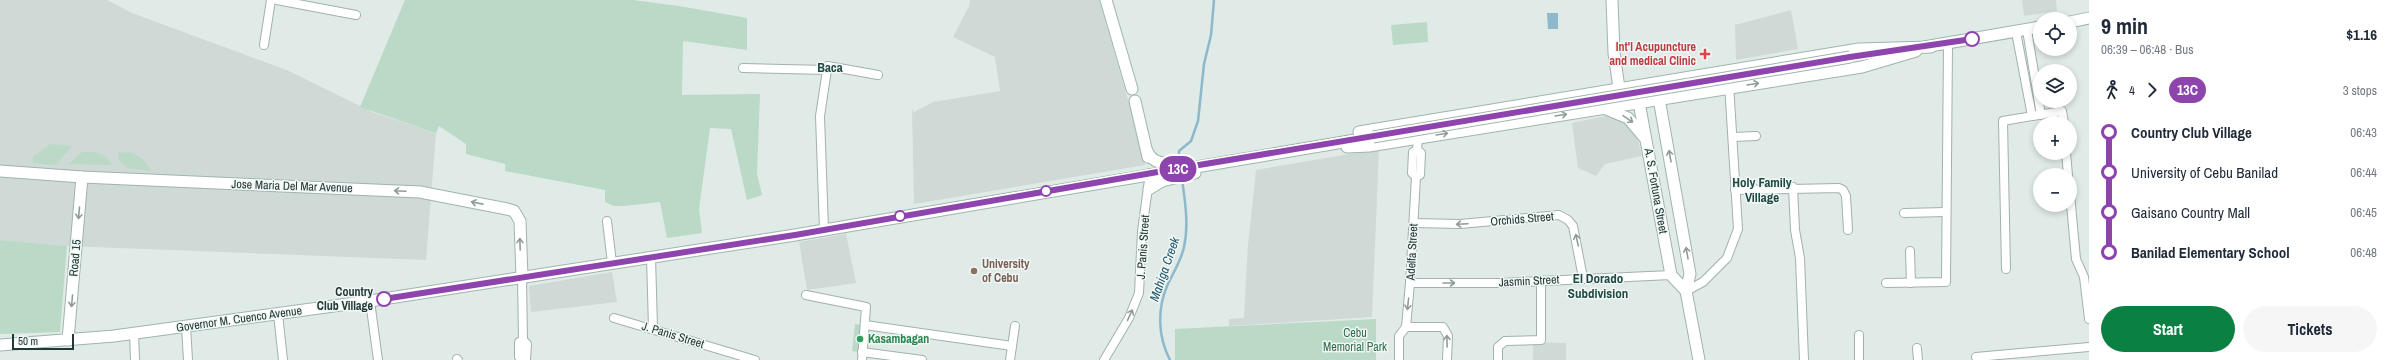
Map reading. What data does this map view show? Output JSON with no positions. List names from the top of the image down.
{
  "streets": {
    "main road": [
      "Jose Maria Del Mar Avenue",
      "A. S. Fortuna Street",
      "Road 15",
      "Governor M. Cuenco Avenue"
    ],
    "street": [
      "Orchids Street",
      "J. Panis Street",
      "Adelfa Street",
      "Jasmin Street"
    ]
  },
  "crossings": [
    ["Jose Maria Del Mar Avenue", "Road 15"],
    ["Jose Maria Del Mar Avenue", "Governor M. Cuenco Avenue"],
    ["A. S. Fortuna Street", "Jasmin Street"],
    ["A. S. Fortuna Street", "Governor M. Cuenco Avenue"],
    ["Orchids Street", "Adelfa Street"],
    ["Orchids Street", "Jasmin Street"],
    ["J. Panis Street", "Governor M. Cuenco Avenue"],
    ["Adelfa Street", "Jasmin Street"],
    ["Adelfa Street", "Governor M. Cuenco Avenue"],
    ["Road 15", "Governor M. Cuenco Avenue"]
  ],
  "one_way": [
    "Jose Maria Del Mar Avenue",
    "Orchids Street",
    "J. Panis Street",
    "Road 15",
    "Jasmin Street"
  ],
  "districts": ["Baca", "Holy Family Village", "El Dorado Subdivision"],
  "water": ["Mahiga Creek"],
  "parks": ["Cebu Memorial Park"],
  "places": {
    "health": ["Int'l Acupuncture and medical Clinic"],
    "other": ["University of Cebu", "Country Club Village", "Kasambagan"]
  },
  "lines": ["bus line 13C"],
  "scale_bar": "50 m",
  "page": {
    "on_map": "13C",
    "heading": ["9 min", "06:39 – 06:48 · Bus", "$1.16"],
    "map_buttons": ["+", "−"],
    "legs": ["4", "13C", "3 stops"],
    "list": [
      {
        "name": "Country Club Village",
        "value": "06:43"
      },
      {
        "name": "University of Cebu Banilad",
        "value": "06:44"
      },
      {
        "name": "Gaisano Country Mall",
        "value": "06:45"
      },
      {
        "name": "Banilad Elementary School",
        "value": "06:48"
      }
    ],
    "buttons": ["Start", "Tickets"],
    "scale": "50 m"
  }
}
